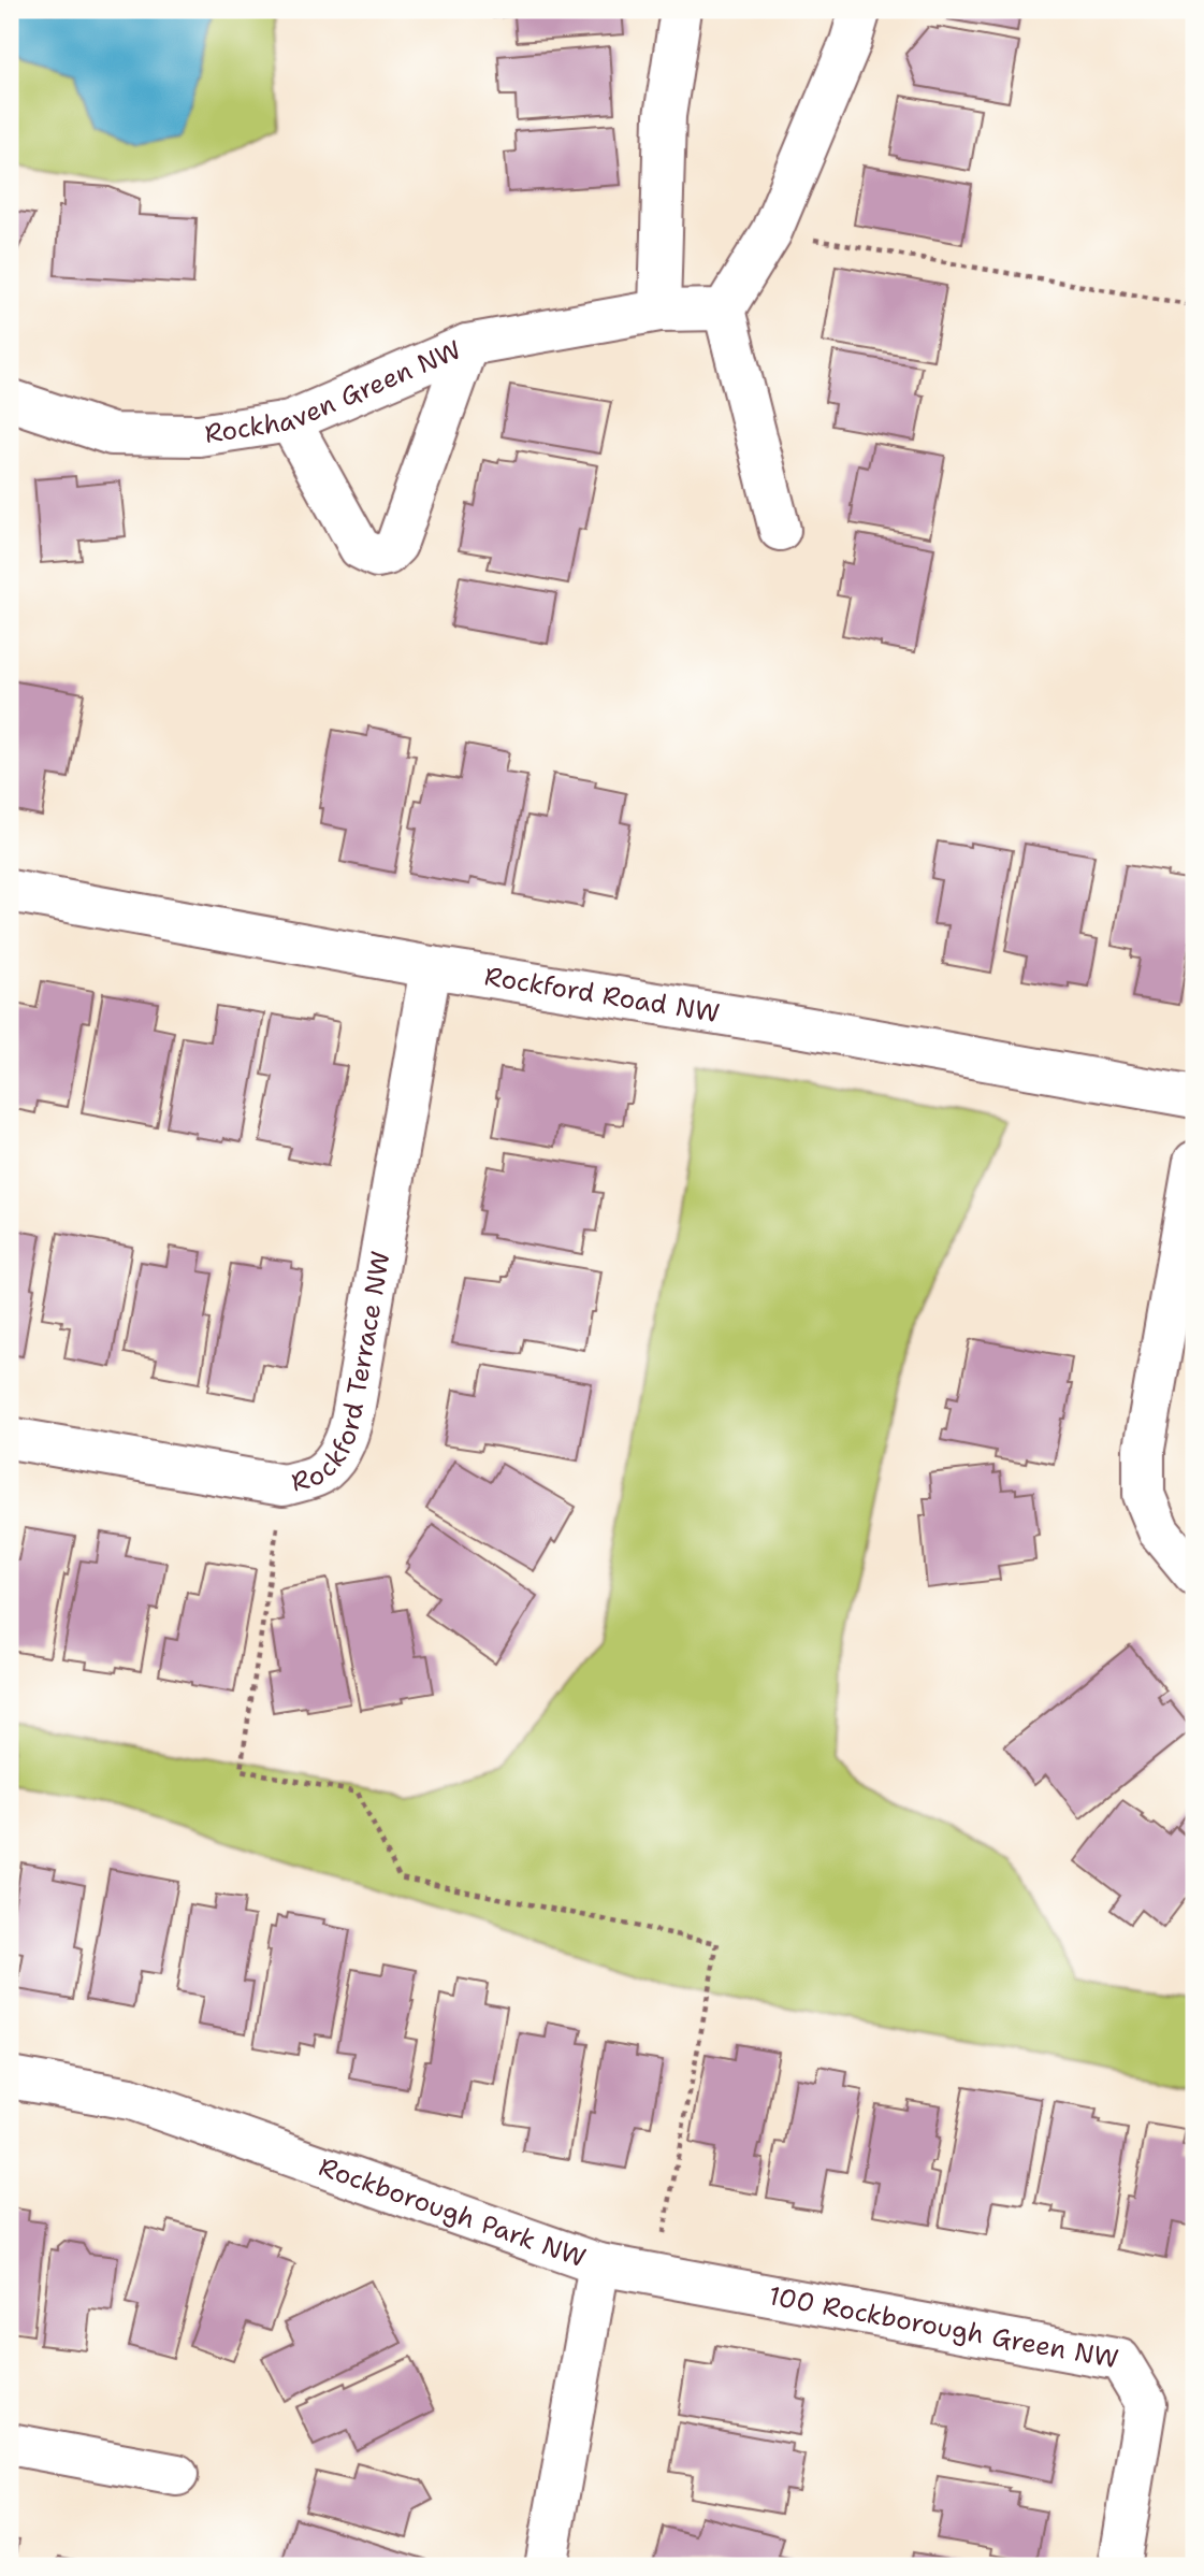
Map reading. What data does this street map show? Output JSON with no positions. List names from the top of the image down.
{
  "streets": {
    "street": [
      "Rockhaven Green NW",
      "Rockford Road NW",
      "Rockford Terrace NW",
      "Rockborough Park NW",
      "100 Rockborough Green NW"
    ]
  },
  "crossings": [
    ["Rockford Road NW", "Rockford Terrace NW"],
    ["Rockborough Park NW", "100 Rockborough Green NW"]
  ]
}
